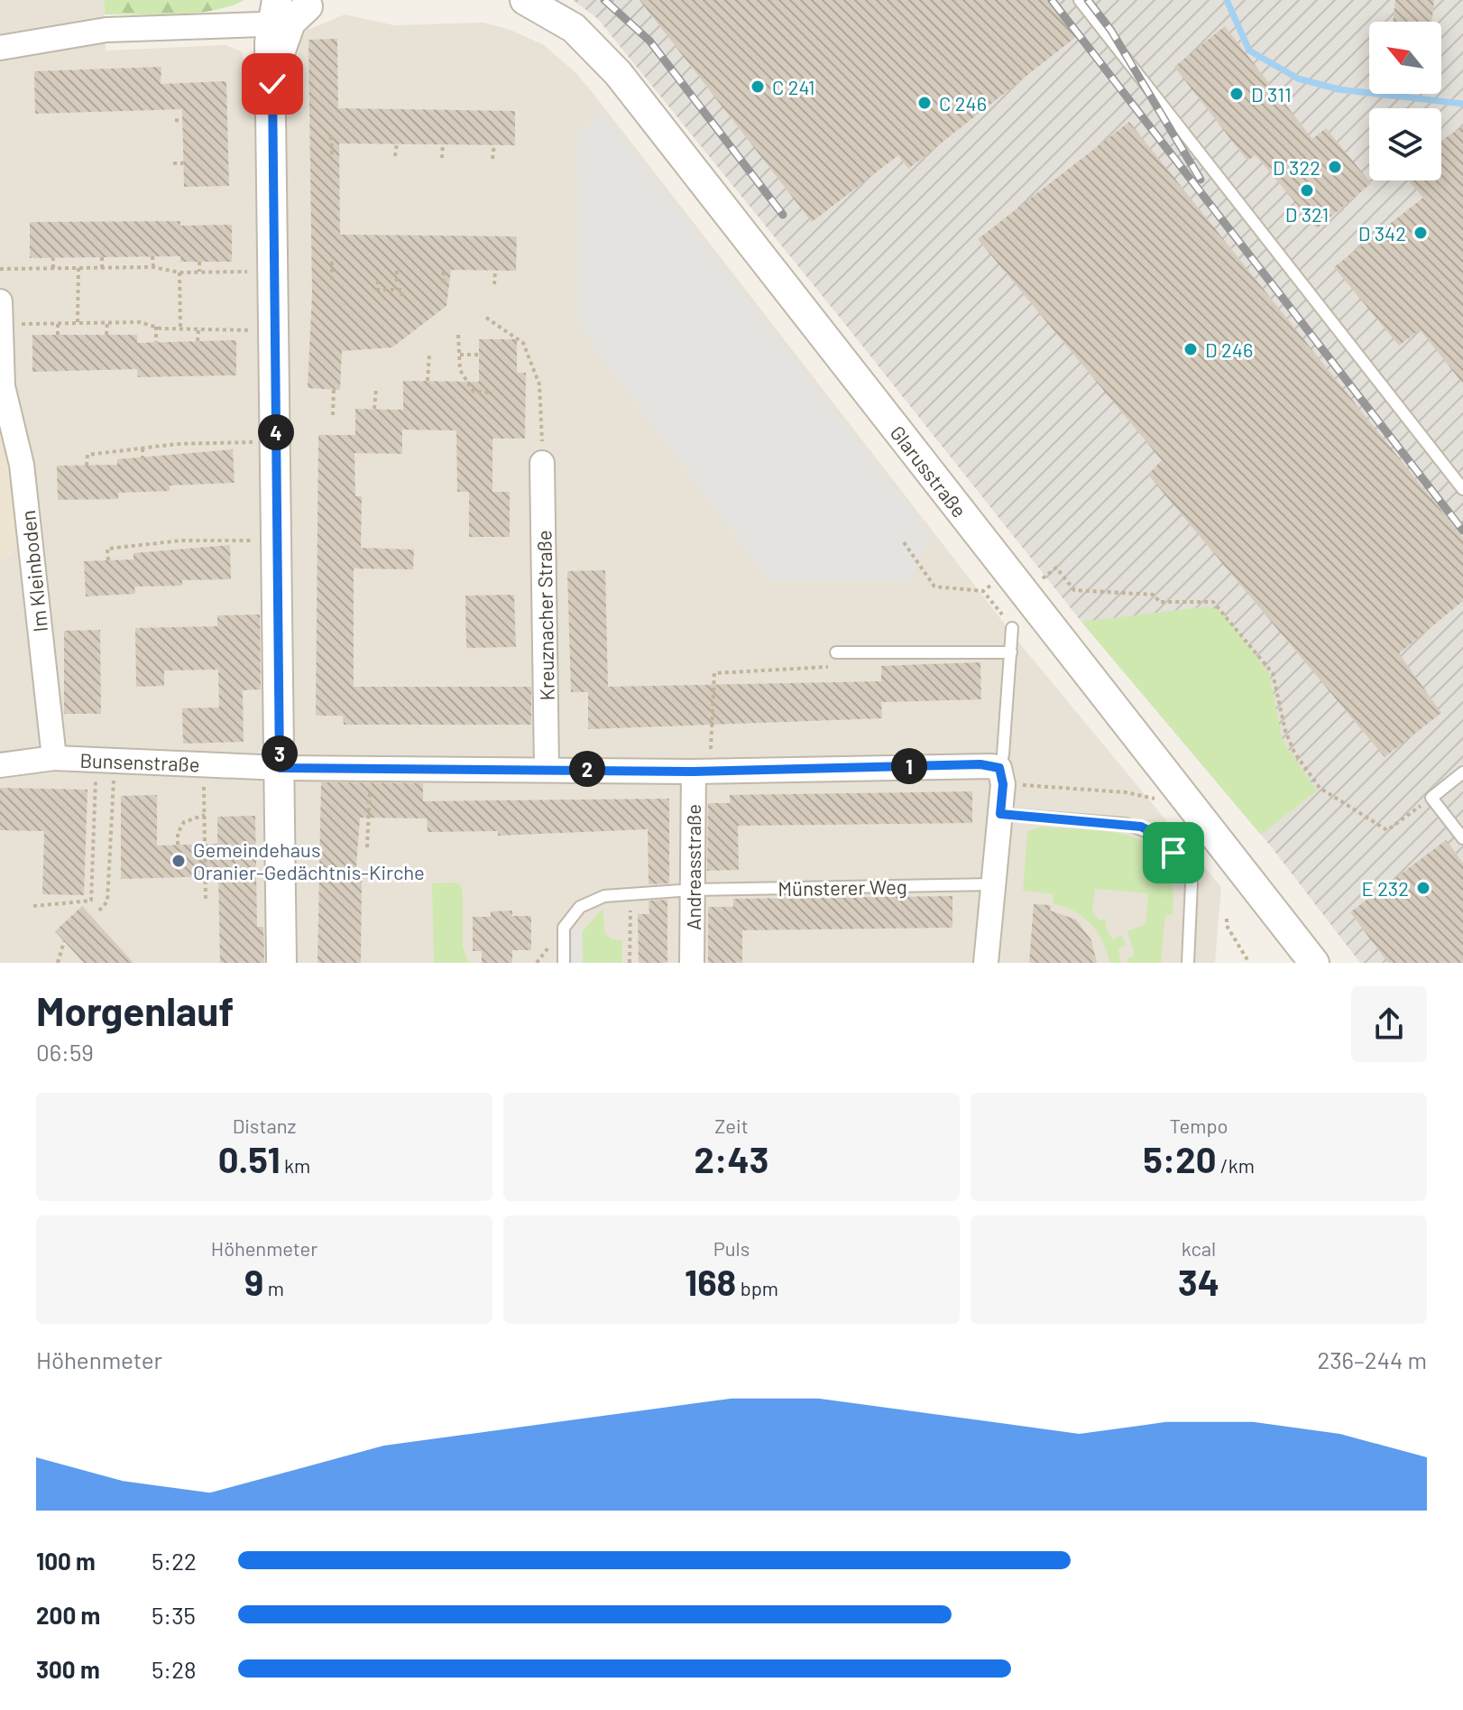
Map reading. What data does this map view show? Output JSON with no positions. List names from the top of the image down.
{
  "streets": {
    "street": [
      "Glarusstraße",
      "Im Kleinboden",
      "Kreuznacher Straße",
      "Bunsenstraße",
      "Andreasstraße"
    ],
    "lane": ["Münsterer Weg"]
  },
  "crossings": [
    ["Im Kleinboden", "Bunsenstraße"],
    ["Kreuznacher Straße", "Bunsenstraße"],
    ["Bunsenstraße", "Andreasstraße"],
    ["Andreasstraße", "Münsterer Weg"]
  ],
  "places": [
    "C 241",
    "D 311",
    "C 246",
    "D 322",
    "D 321",
    "D 342",
    "D 246",
    "Gemeindehaus Oranier-Gedächtnis-Kirche",
    "E 232"
  ],
  "north": "top left",
  "page": {
    "pins": [
      "4",
      "3",
      "1",
      "2"
    ],
    "heading": ["Morgenlauf", "06:59"],
    "stats": [
      ["Distanz", "0.51 km"],
      ["Zeit", "2:43"],
      ["Tempo", "5:20 /km"],
      ["Höhenmeter", "9 m"],
      ["Puls", "168 bpm"],
      ["kcal", "34"]
    ],
    "chart": ["Höhenmeter", "236–244 m"],
    "list": [
      {
        "name": "100 m",
        "note": "5:22"
      },
      {
        "name": "200 m",
        "note": "5:35"
      },
      {
        "name": "300 m",
        "note": "5:28"
      }
    ]
  }
}
